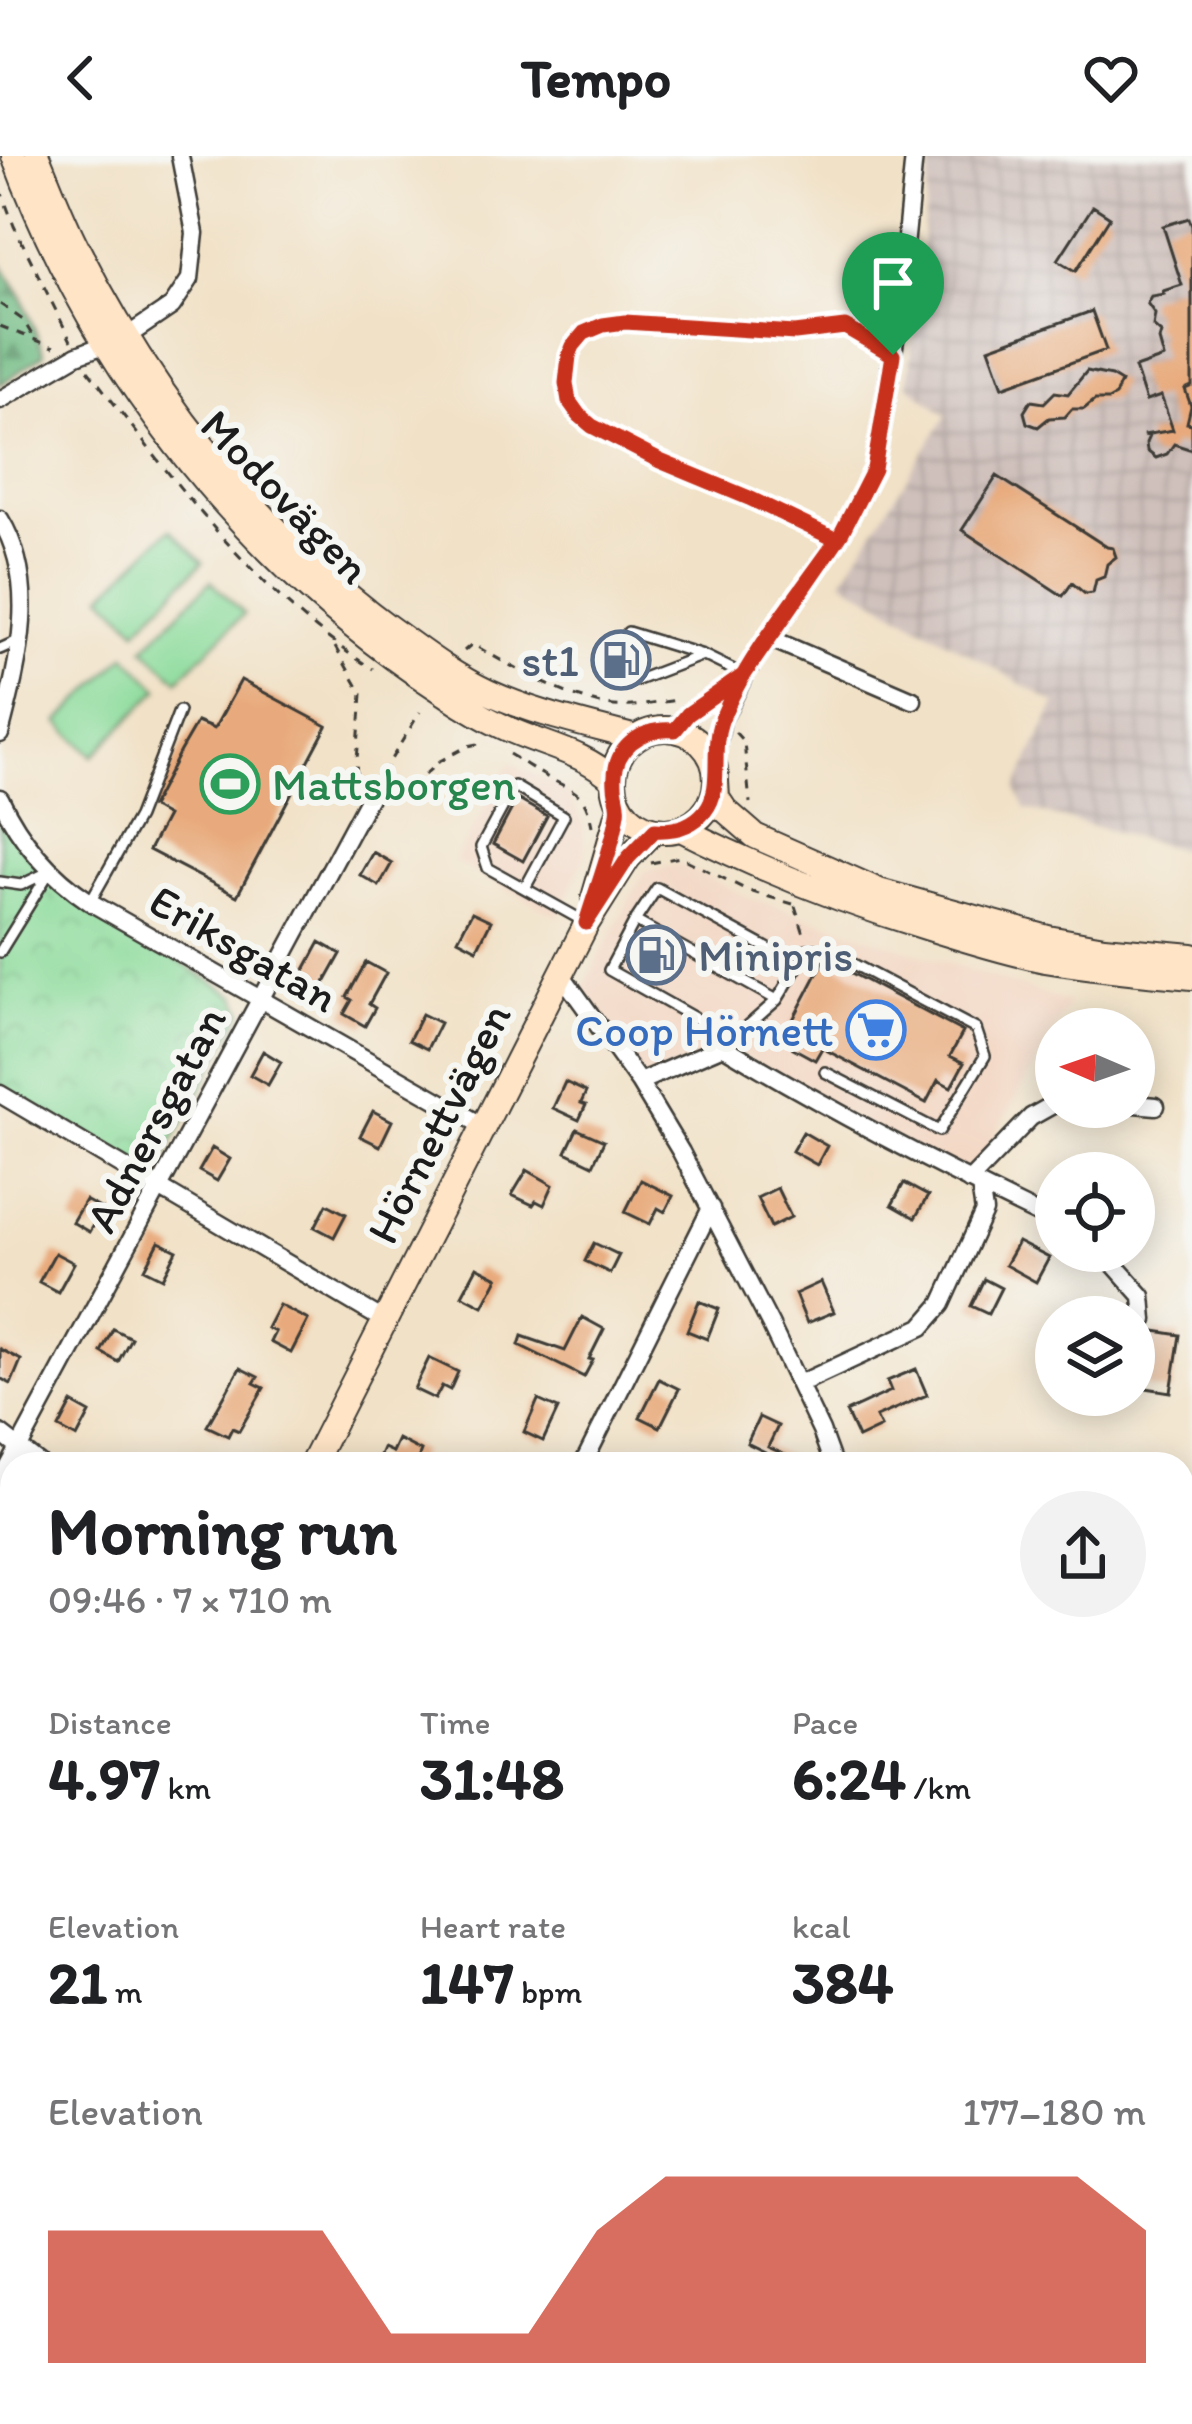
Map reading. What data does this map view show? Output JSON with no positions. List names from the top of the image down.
{
  "streets": {
    "main road": ["Modovägen", "Hörnettvägen"],
    "street": ["Eriksgatan", "Adnersgatan"]
  },
  "crossings": [
    ["Modovägen", "Hörnettvägen"],
    ["Eriksgatan", "Adnersgatan"],
    ["Eriksgatan", "Hörnettvägen"]
  ],
  "places": {
    "fuel station": ["st1", "Minipris"],
    "sports": ["Mattsborgen"],
    "supermarket": ["Coop Hörnett"]
  },
  "north": "left",
  "page": {
    "header": "Tempo",
    "heading": ["Morning run", "09:46 · 7 × 710 m"],
    "stats": [
      ["Distance", "4.97 km"],
      ["Time", "31:48"],
      ["Pace", "6:24 /km"],
      ["Elevation", "21 m"],
      ["Heart rate", "147 bpm"],
      ["kcal", "384"]
    ],
    "chart": ["Elevation", "177–180 m"]
  }
}
